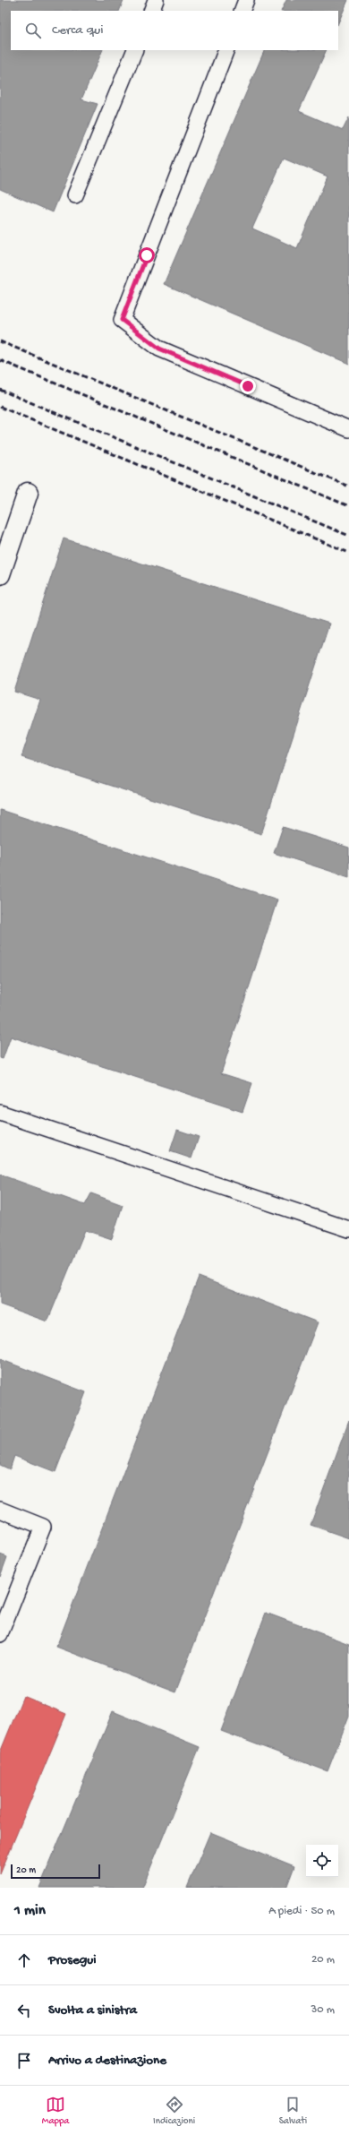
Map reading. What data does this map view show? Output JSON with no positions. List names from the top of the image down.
{
  "scale_bar": "20 m",
  "page": {
    "search": "Cerca qui",
    "scale": "20 m",
    "heading": ["1 min", "A piedi · 50 m"],
    "list": [
      ["Prosegui", "20 m"],
      ["Svolta a sinistra", "30 m"],
      "Arrivo a destinazione"
    ],
    "nav": ["Mappa", "Indicazioni", "Salvati"]
  }
}
